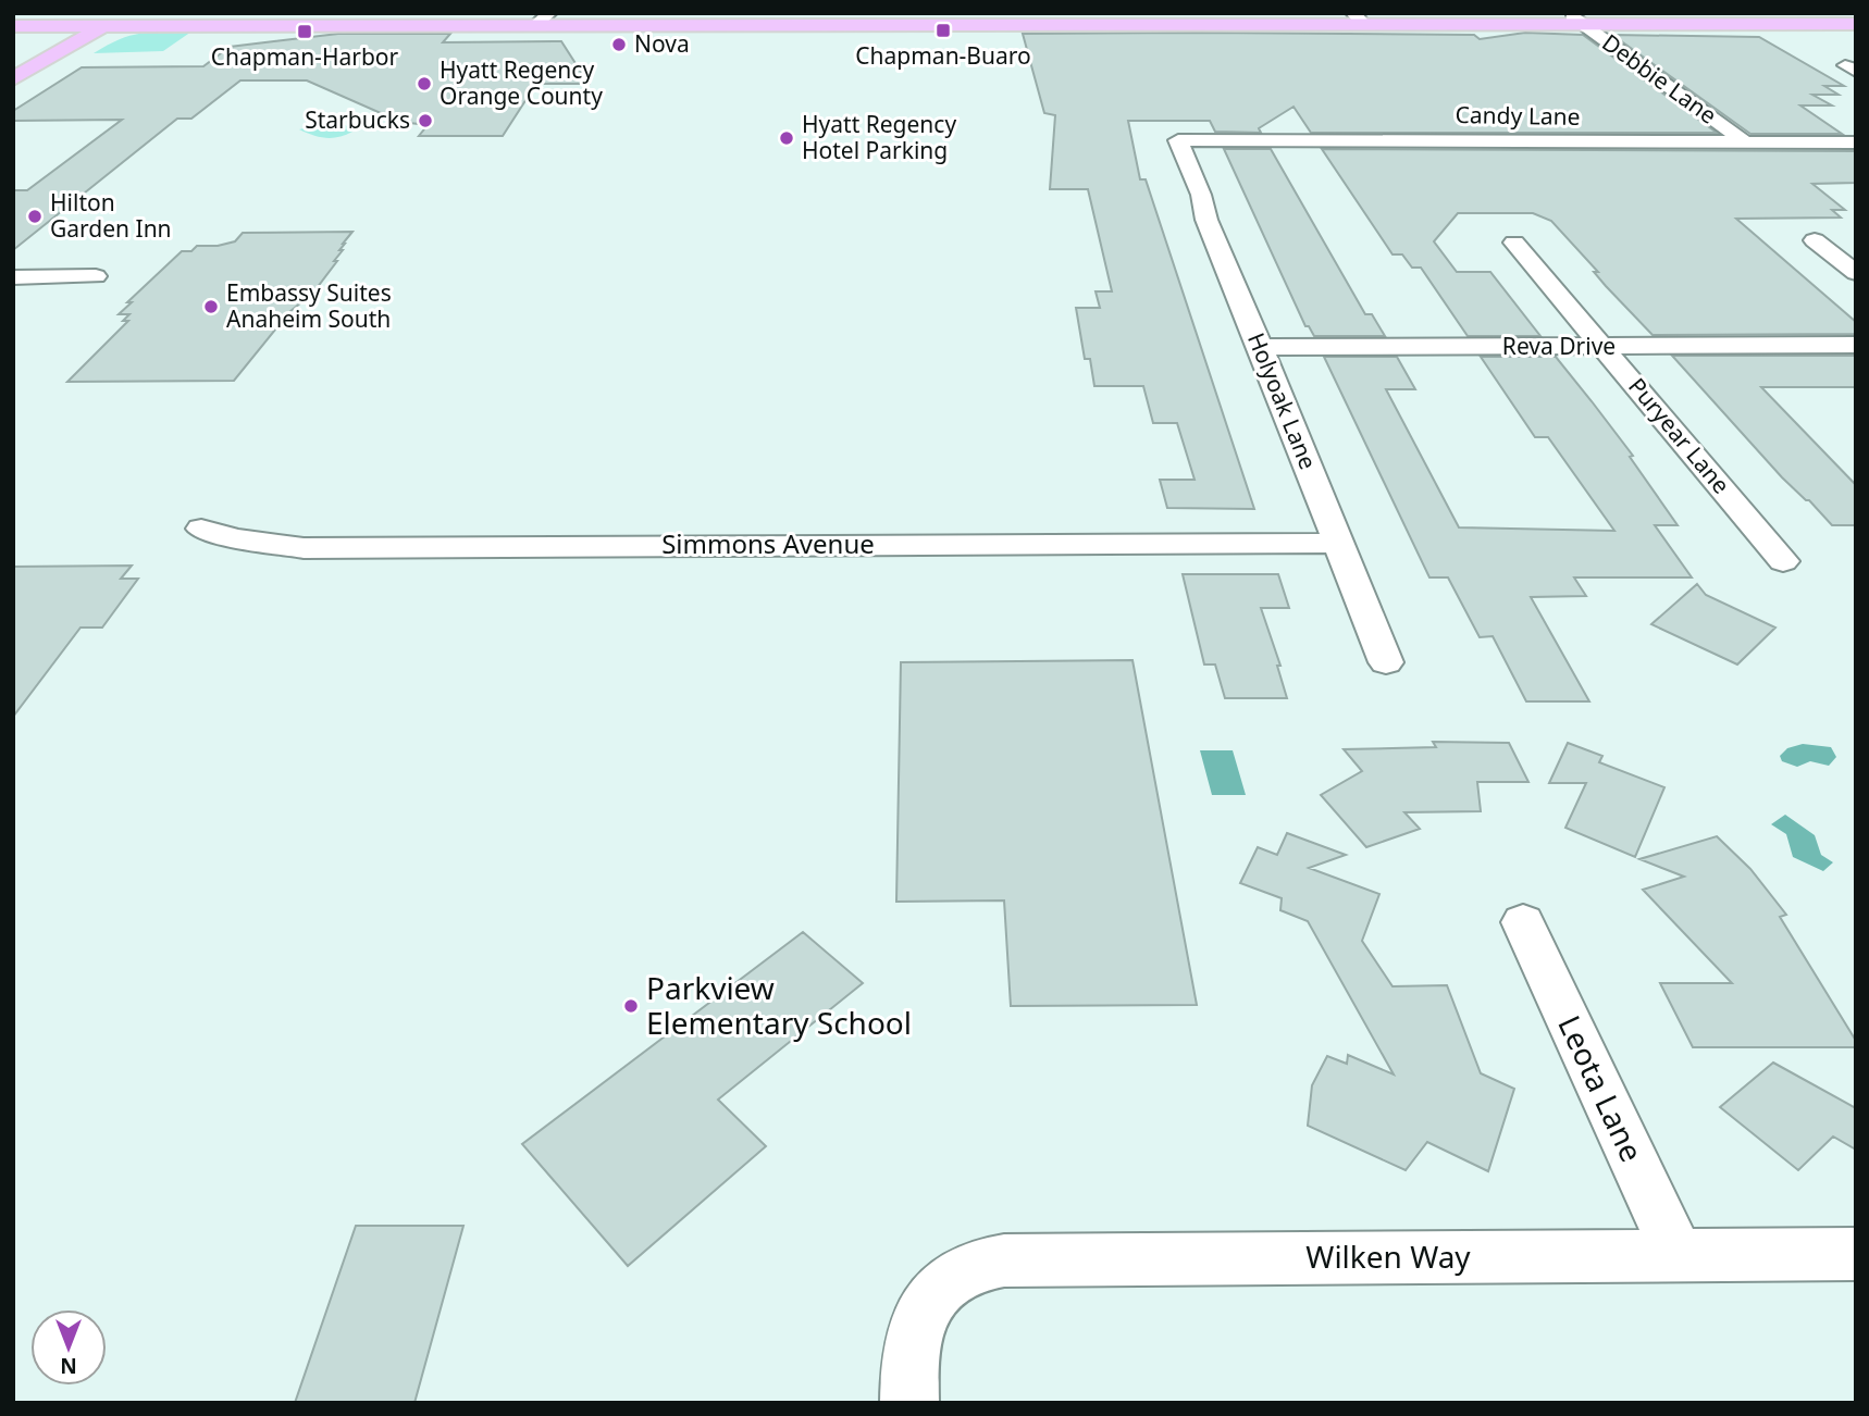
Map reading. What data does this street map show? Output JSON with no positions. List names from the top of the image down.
{
  "streets": {
    "street": [
      "Debbie Lane",
      "Candy Lane",
      "Reva Drive",
      "Holyoak Lane",
      "Puryear Lane",
      "Simmons Avenue",
      "Leota Lane",
      "Wilken Way"
    ]
  },
  "crossings": [
    ["Debbie Lane", "Candy Lane"],
    ["Candy Lane", "Holyoak Lane"],
    ["Reva Drive", "Holyoak Lane"],
    ["Reva Drive", "Puryear Lane"],
    ["Holyoak Lane", "Simmons Avenue"],
    ["Leota Lane", "Wilken Way"]
  ],
  "places": {
    "transit": ["Chapman-Buaro", "Chapman-Harbor"],
    "other": [
      "Nova",
      "Hyatt Regency Orange County",
      "Starbucks",
      "Hyatt Regency Hotel Parking",
      "Hilton Garden Inn",
      "Embassy Suites Anaheim South",
      "Parkview Elementary School"
    ]
  },
  "north": "bottom"
}
